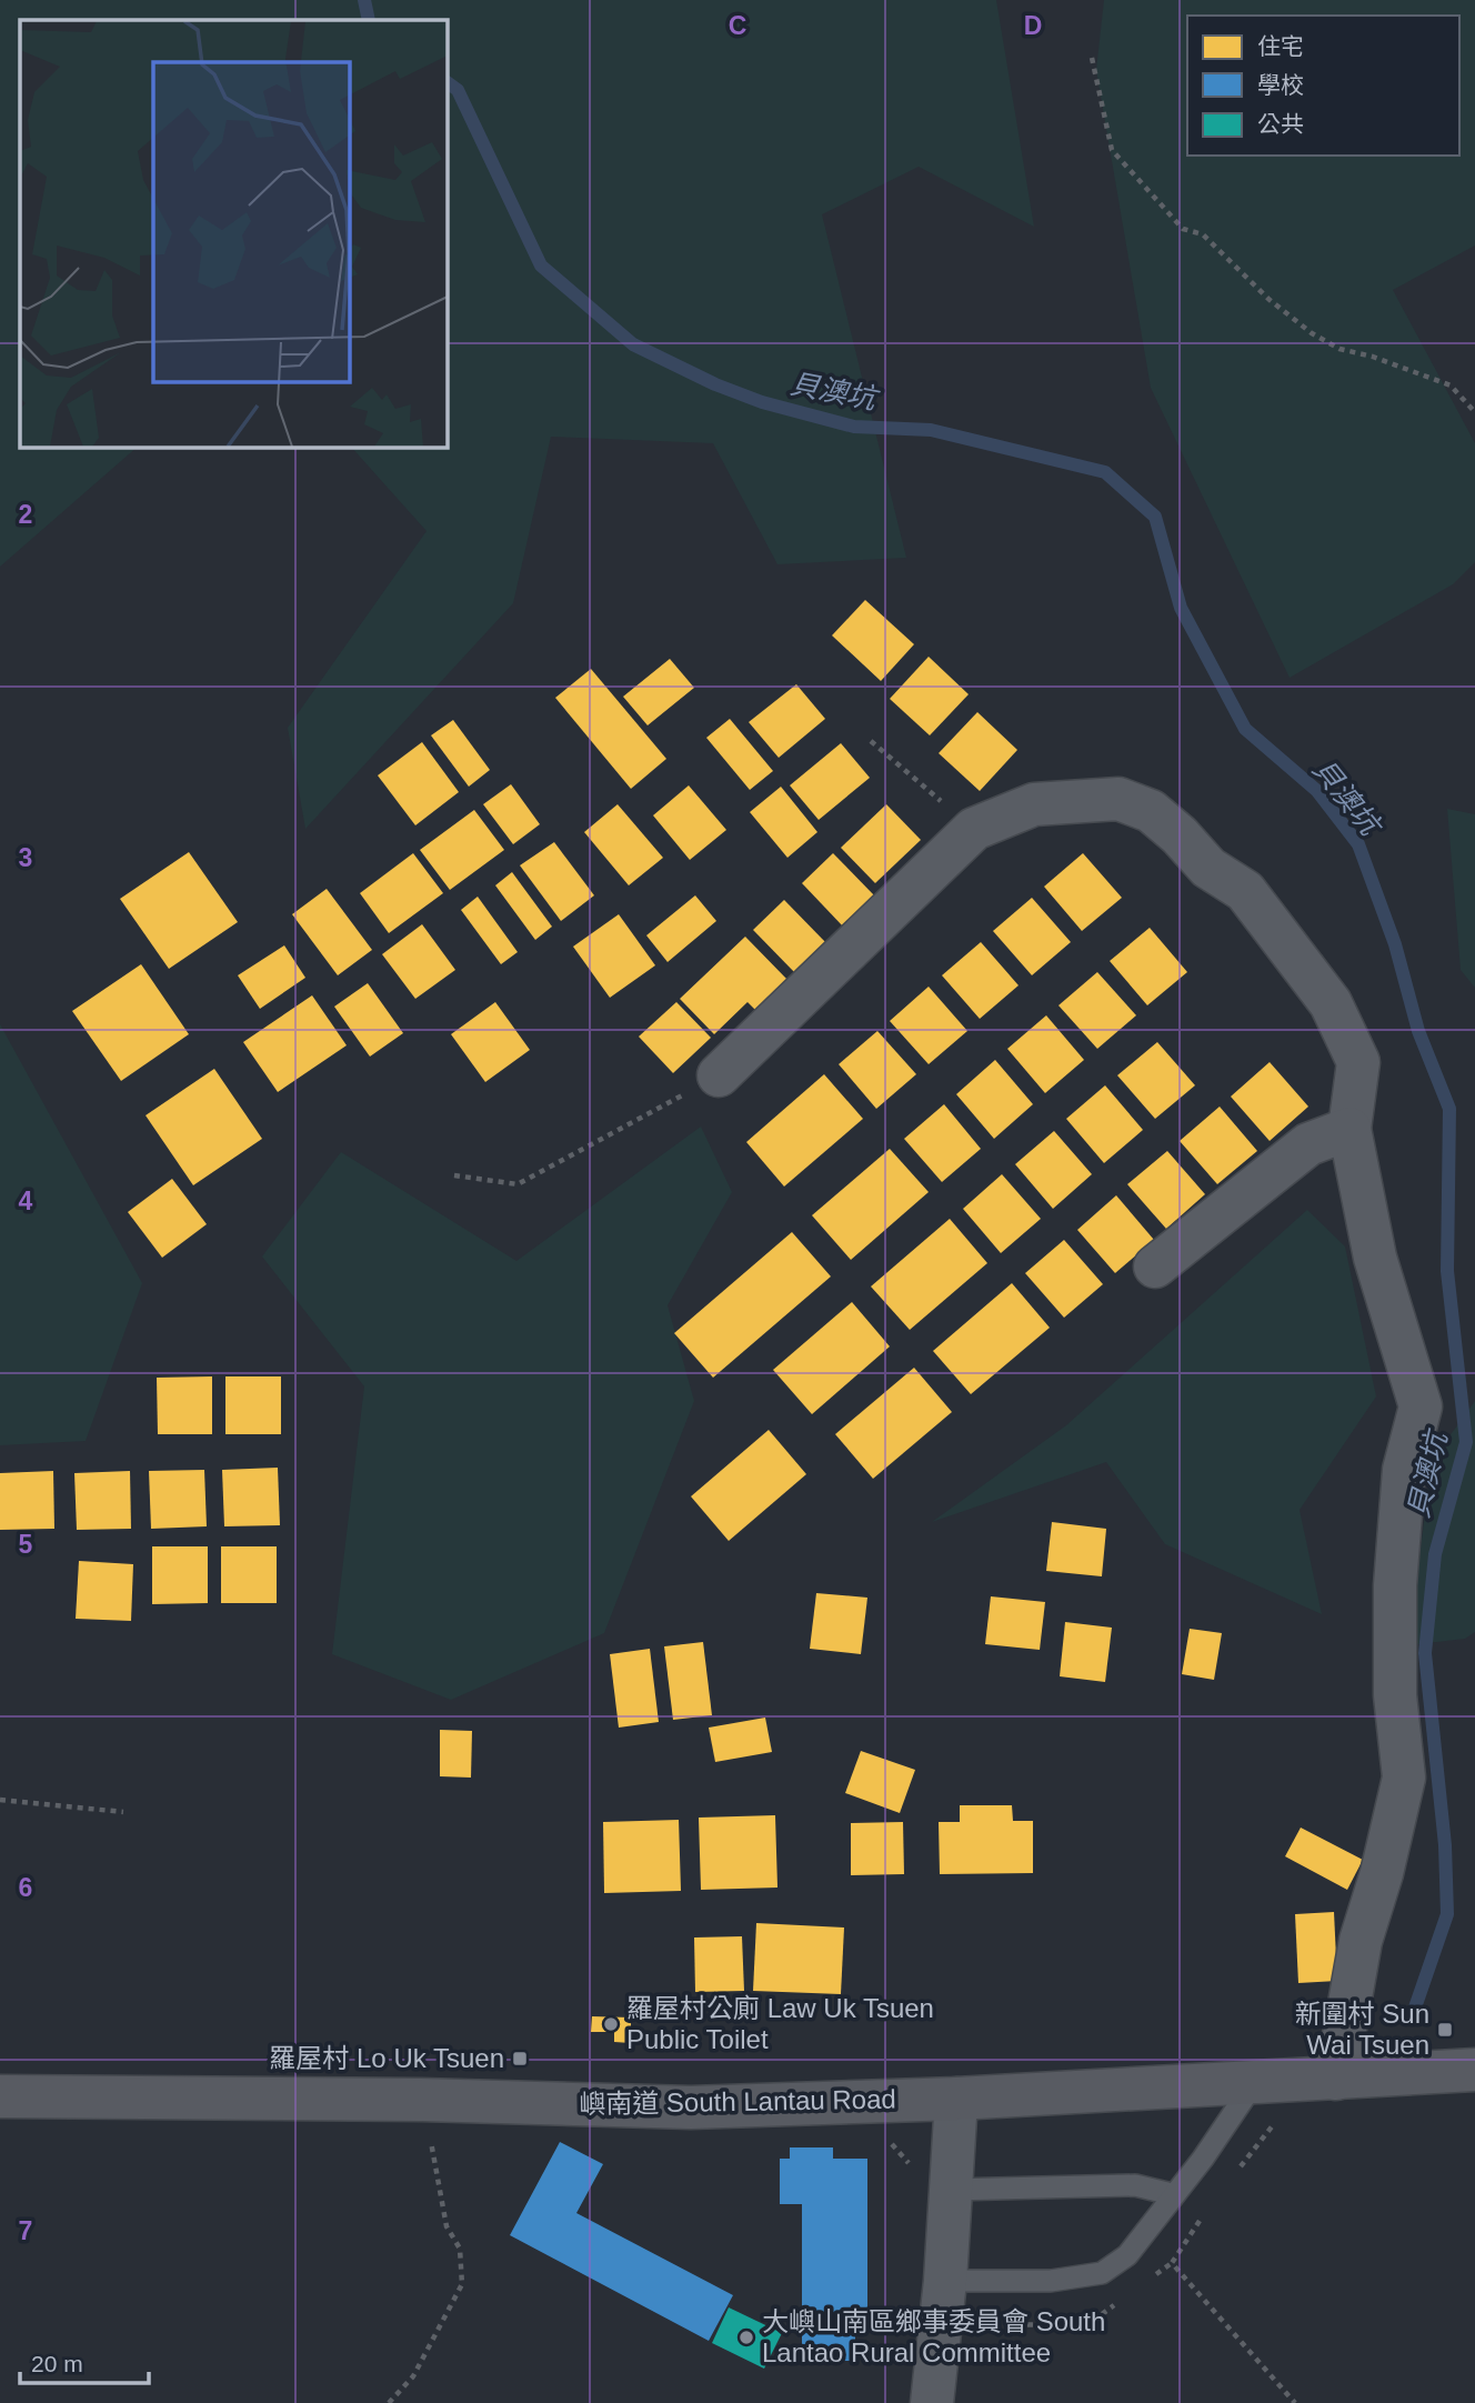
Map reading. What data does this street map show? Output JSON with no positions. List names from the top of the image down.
{
  "streets": {
    "main road": ["嶼南道 South Lantau Road"]
  },
  "water": ["貝澳坑"],
  "places": {
    "other": ["羅屋村公廁 Law Uk Tsuen Public Toilet", "大嶼山南區鄉事委員會 South Lantao Rural Committee"],
    "transit": ["新圍村 Sun Wai Tsuen", "羅屋村 Lo Uk Tsuen"]
  },
  "legend": ["住宅", "學校", "公共"],
  "scale_bar": "20 m",
  "grid": {
    "columns": ["C", "D"],
    "rows": [
      "2",
      "3",
      "4",
      "5",
      "6",
      "7"
    ]
  }
}
